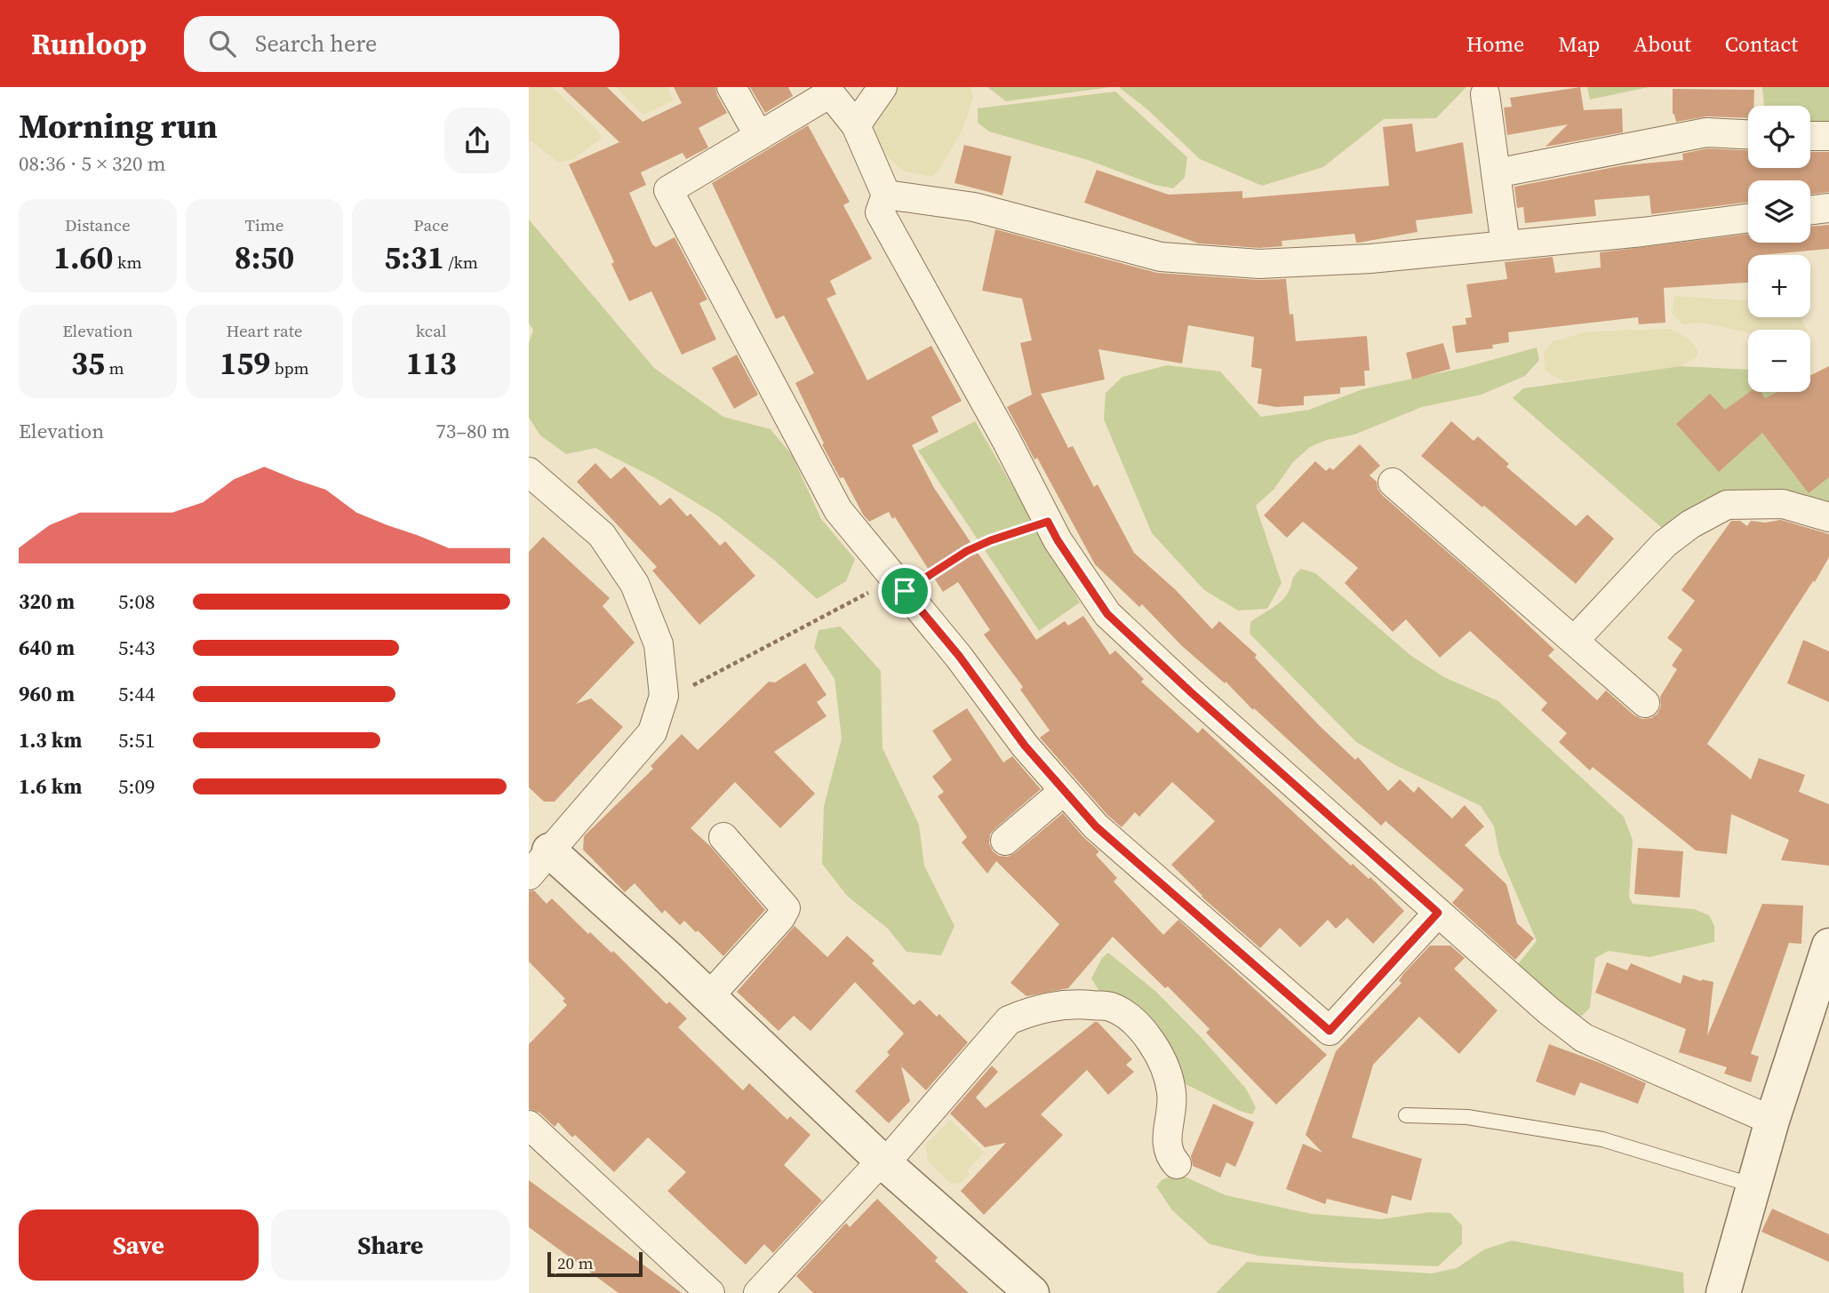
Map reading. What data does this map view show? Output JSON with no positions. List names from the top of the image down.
{
  "scale_bar": "20 m",
  "page": {
    "header": "Runloop",
    "search": "Search here",
    "nav": [
      "Home",
      "Map",
      "About",
      "Contact"
    ],
    "heading": ["Morning run", "08:36 · 5 × 320 m"],
    "map_buttons": ["+", "−"],
    "stats": [
      ["Distance", "1.60 km"],
      ["Time", "8:50"],
      ["Pace", "5:31 /km"],
      ["Elevation", "35 m"],
      ["Heart rate", "159 bpm"],
      ["kcal", "113"]
    ],
    "chart": ["Elevation", "73–80 m"],
    "list": [
      {
        "name": "320 m",
        "note": "5:08"
      },
      {
        "name": "640 m",
        "note": "5:43"
      },
      {
        "name": "960 m",
        "note": "5:44"
      },
      {
        "name": "1.3 km",
        "note": "5:51"
      },
      {
        "name": "1.6 km",
        "note": "5:09"
      }
    ],
    "buttons": ["Save", "Share"],
    "scale": "20 m"
  }
}
